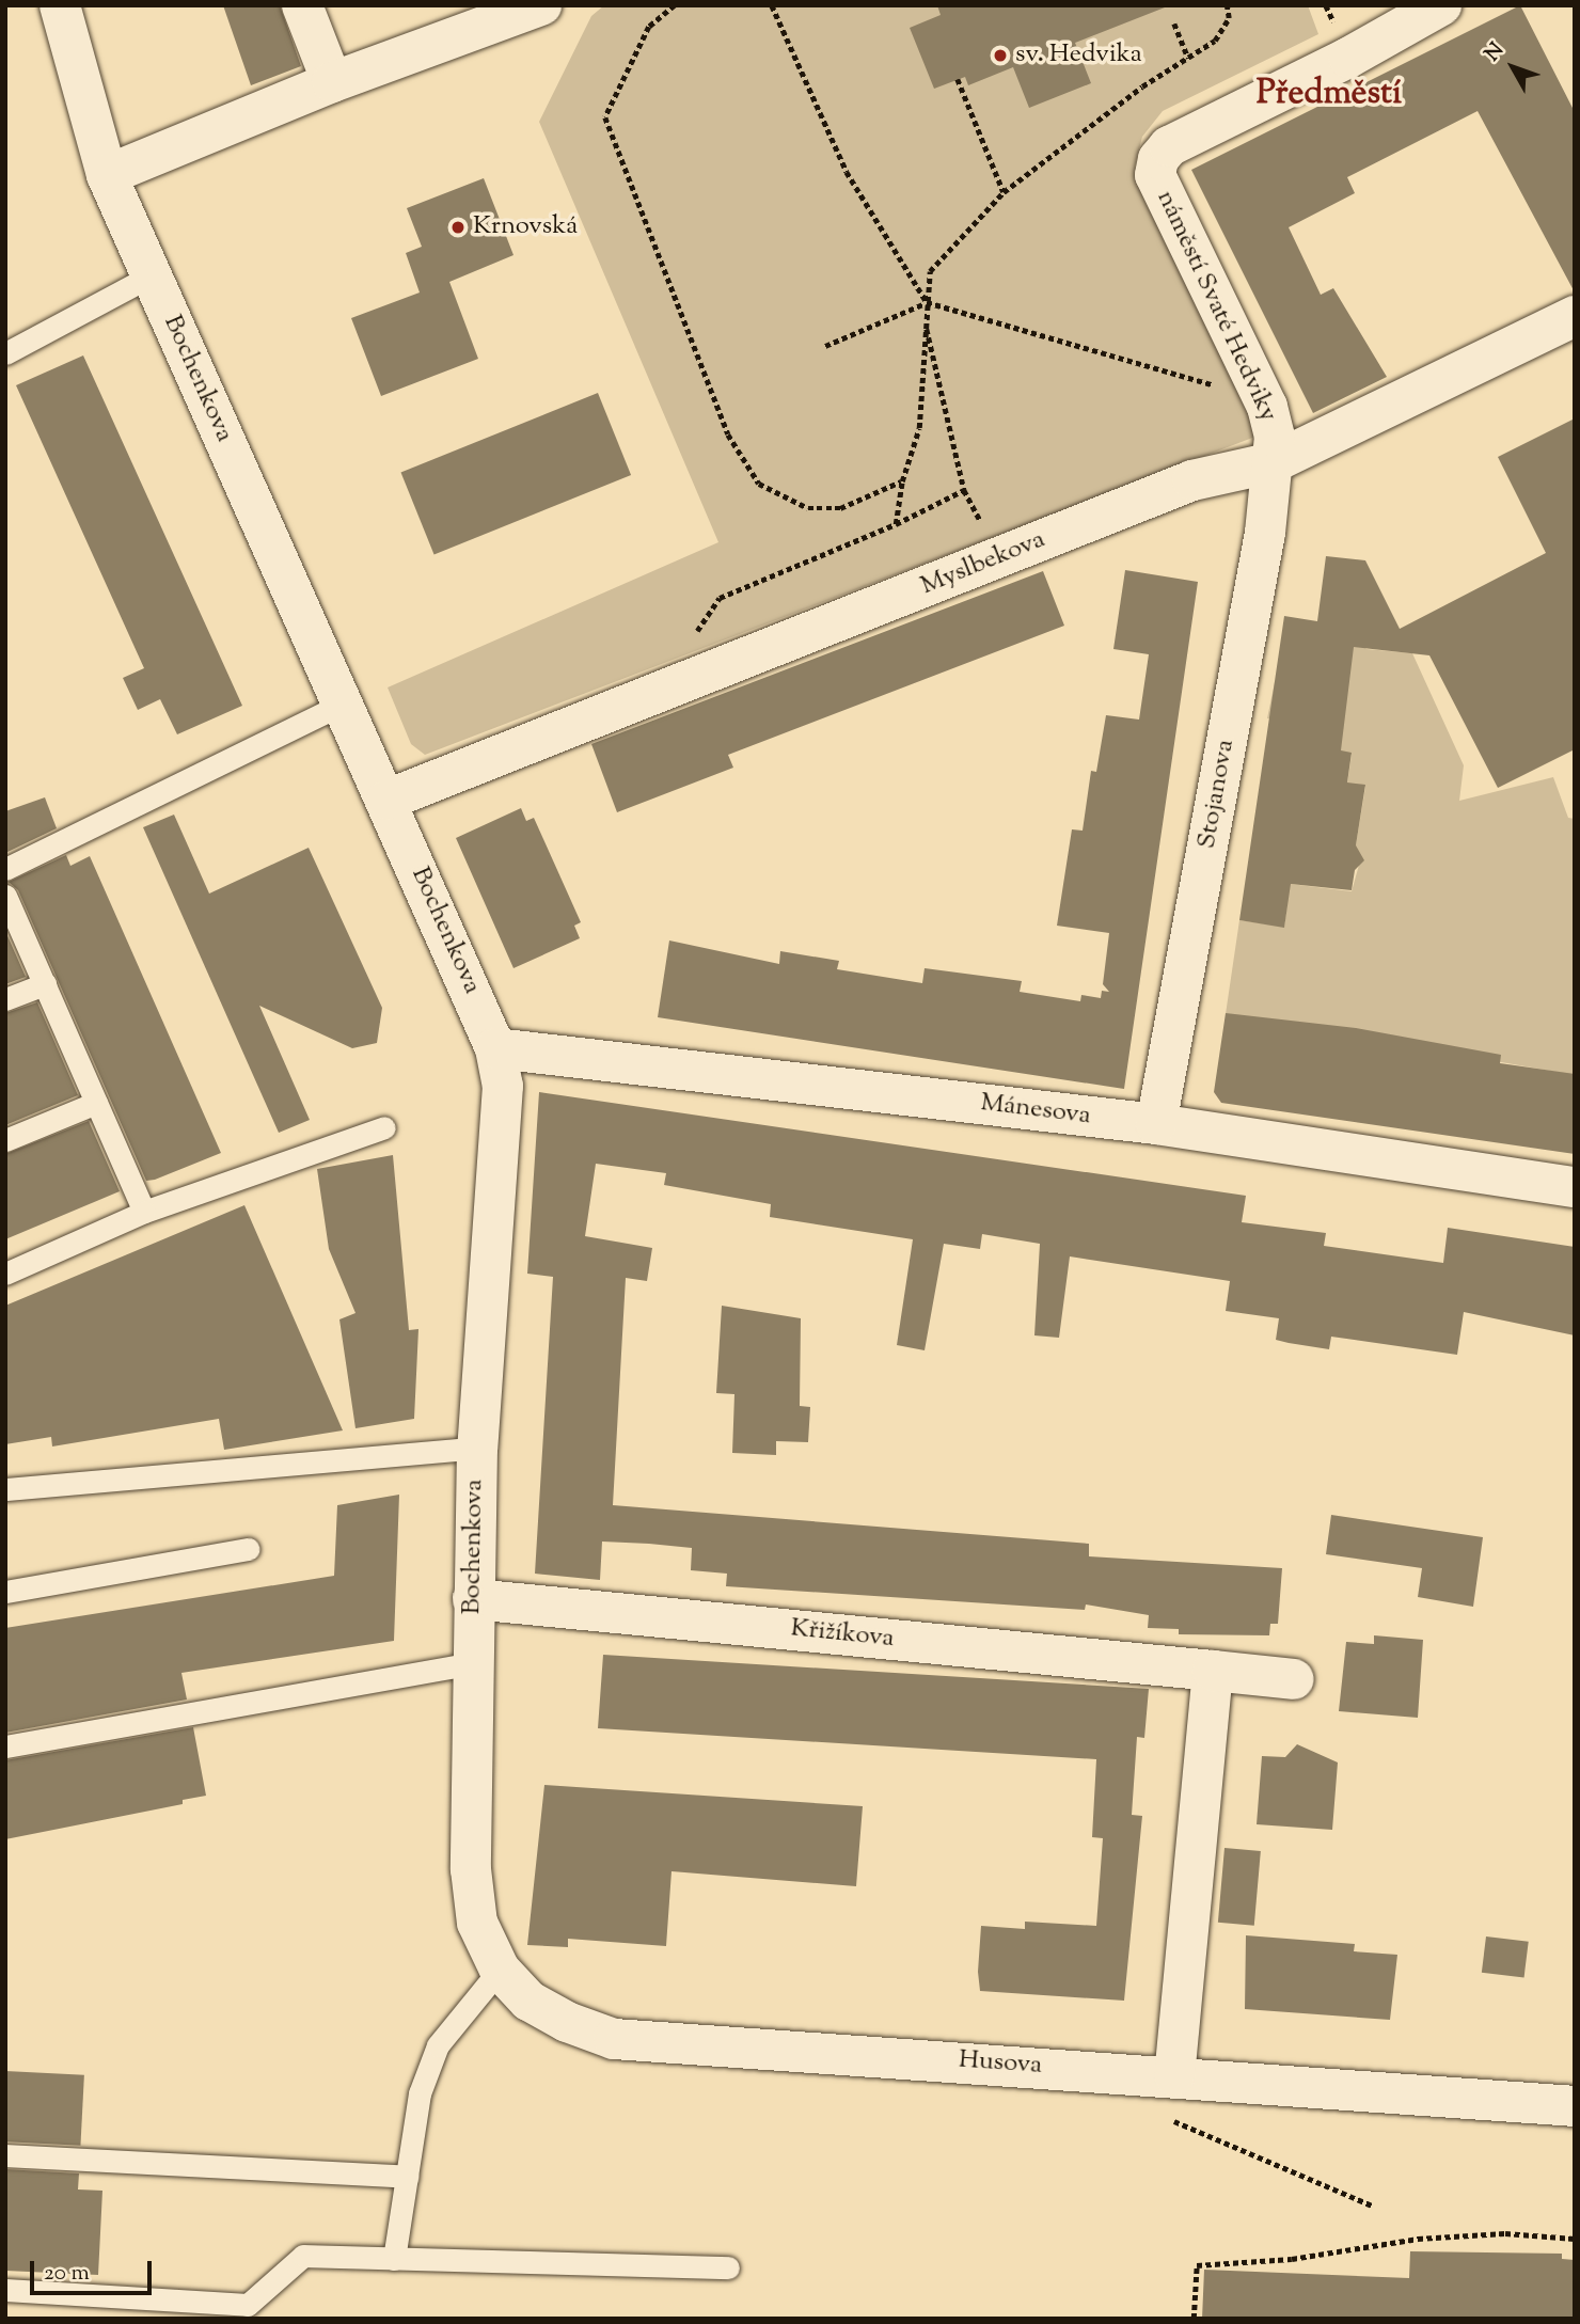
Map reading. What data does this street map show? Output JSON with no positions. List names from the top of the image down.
{
  "streets": {
    "street": [
      "náměstí Svaté Hedviky",
      "Bochenkova",
      "Myslbekova",
      "Stojanova",
      "Mánesova",
      "Křižíkova",
      "Husova"
    ]
  },
  "crossings": [
    ["náměstí Svaté Hedviky", "Myslbekova"],
    ["náměstí Svaté Hedviky", "Stojanova"],
    ["Bochenkova", "Myslbekova"],
    ["Bochenkova", "Mánesova"],
    ["Bochenkova", "Křižíkova"],
    ["Bochenkova", "Husova"],
    ["Myslbekova", "Stojanova"],
    ["Stojanova", "Mánesova"]
  ],
  "districts": ["Předměstí"],
  "places": ["sv. Hedvika", "Krnovská"],
  "scale_bar": "20 m",
  "north": "top left"
}
